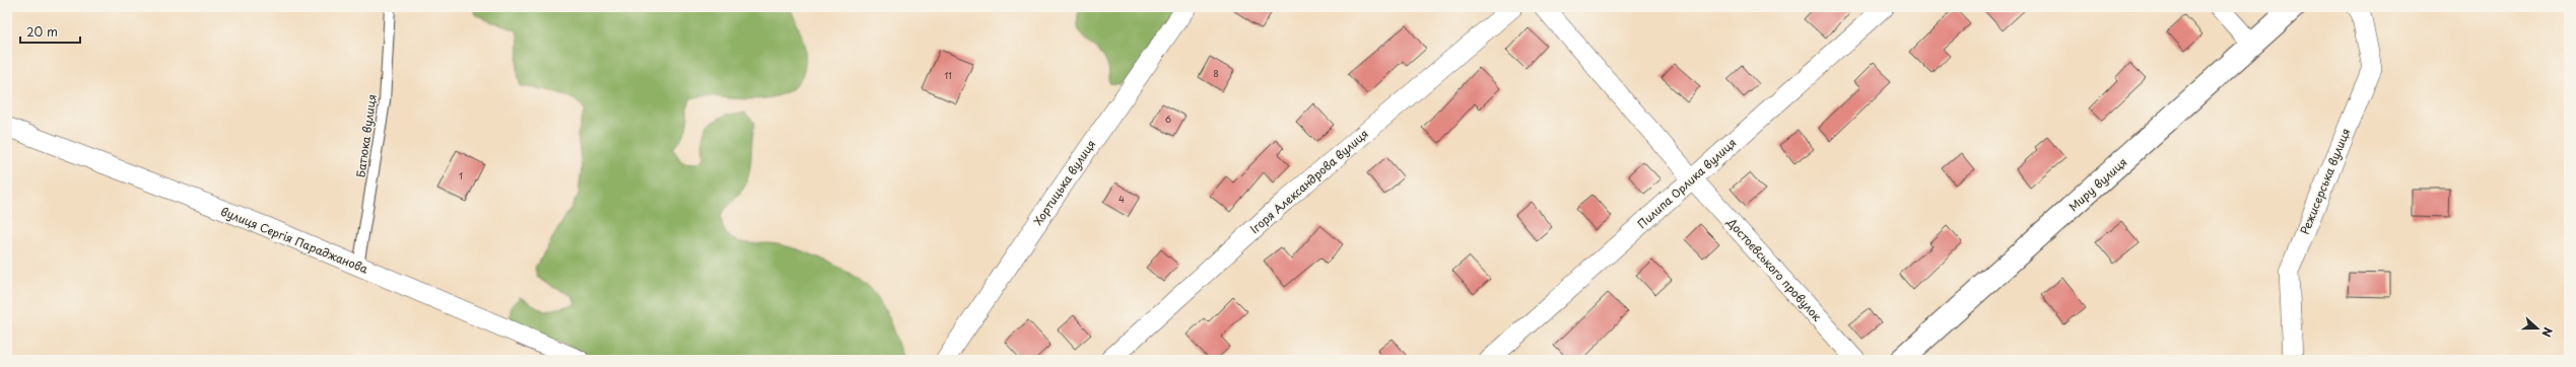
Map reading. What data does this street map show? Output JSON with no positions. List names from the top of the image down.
{
  "streets": {
    "street": [
      "Ігоря Александрова вулиця",
      "Режисерська вулиця",
      "Хортицька вулиця",
      "Пилипа Орлика вулиця",
      "Миру вулиця",
      "вулиця Сергія Параджанова",
      "Достоєвського провулок"
    ],
    "lane": ["Батюка вулиця"]
  },
  "crossings": [
    ["Батюка вулиця", "вулиця Сергія Параджанова"],
    ["Пилипа Орлика вулиця", "Достоєвського провулок"]
  ],
  "house_numbers": [
    "8",
    "11",
    "6",
    "1",
    "4"
  ],
  "scale_bar": "20 m",
  "north": "right"
}
